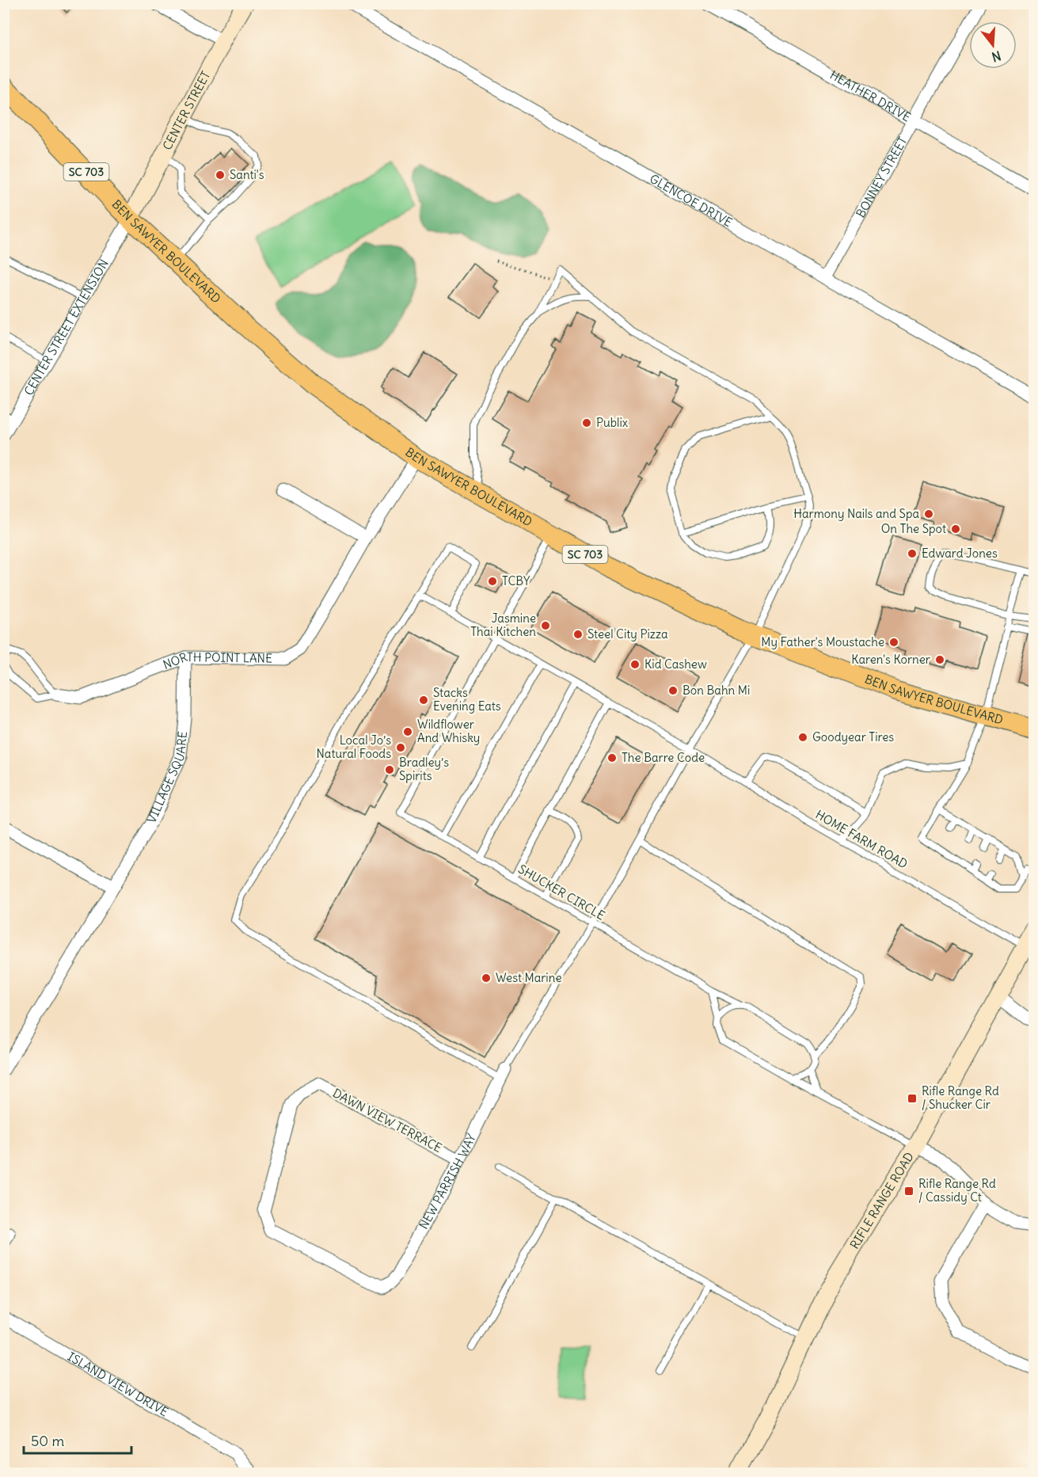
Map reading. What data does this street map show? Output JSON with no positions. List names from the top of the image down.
{
  "streets": {
    "main road": [
      "CENTER STREET",
      "SC 703",
      "BEN SAWYER BOULEVARD",
      "RIFLE RANGE ROAD"
    ],
    "street": [
      "HEATHER DRIVE",
      "BONNEY STREET",
      "GLENCOE DRIVE",
      "CENTER STREET EXTENSION",
      "NORTH POINT LANE",
      "VILLAGE SQUARE",
      "DAWN VIEW TERRACE",
      "NEW PARRISH WAY",
      "ISLAND VIEW DRIVE"
    ],
    "lane": ["HOME FARM ROAD", "SHUCKER CIRCLE"]
  },
  "crossings": [
    ["HEATHER DRIVE", "BONNEY STREET"],
    ["CENTER STREET", "BEN SAWYER BOULEVARD"],
    ["CENTER STREET", "CENTER STREET EXTENSION"],
    ["BONNEY STREET", "GLENCOE DRIVE"],
    ["BEN SAWYER BOULEVARD", "CENTER STREET EXTENSION"],
    ["BEN SAWYER BOULEVARD", "NORTH POINT LANE"],
    ["NORTH POINT LANE", "VILLAGE SQUARE"],
    ["HOME FARM ROAD", "SHUCKER CIRCLE"],
    ["HOME FARM ROAD", "RIFLE RANGE ROAD"],
    ["DAWN VIEW TERRACE", "NEW PARRISH WAY"]
  ],
  "places": {
    "other": [
      "Santi's",
      "Publix",
      "Harmony Nails and Spa",
      "On The Spot",
      "Edward Jones",
      "TCBY",
      "Jasmine Thai Kitchen",
      "Steel City Pizza",
      "My Father's Moustache",
      "Karen's Korner",
      "Kid Cashew",
      "Bon Bahn Mi",
      "Stacks Evening Eats",
      "Wildflower And Whisky",
      "Goodyear Tires",
      "Local Jo’s Natural Foods",
      "The Barre Code",
      "Bradley’s Spirits",
      "West Marine"
    ],
    "transit": ["Rifle Range Rd / Shucker Cir", "Rifle Range Rd / Cassidy Ct"]
  },
  "scale_bar": "50 m",
  "north": "bottom"
}
